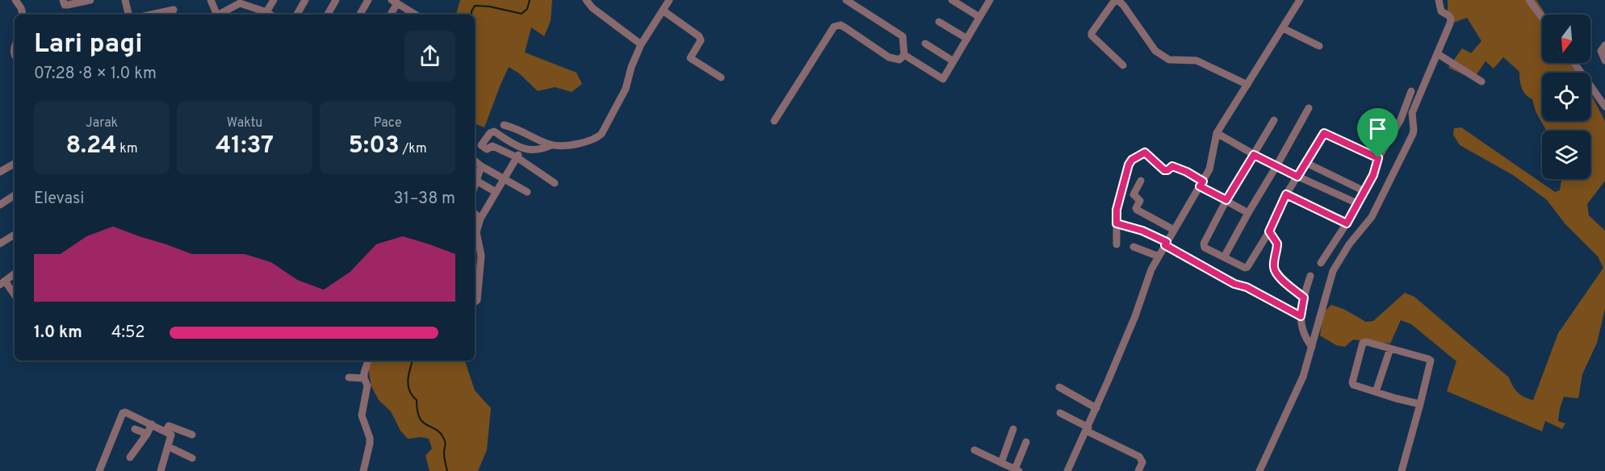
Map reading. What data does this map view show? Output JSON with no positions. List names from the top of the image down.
{
  "north": "bottom",
  "page": {
    "heading": ["Lari pagi", "07:28 · 8 × 1.0 km"],
    "stats": [
      ["Jarak", "8.24 km"],
      ["Waktu", "41:37"],
      ["Pace", "5:03 /km"]
    ],
    "chart": ["Elevasi", "31–38 m"],
    "list": [
      {
        "name": "1.0 km",
        "note": "4:52"
      }
    ]
  }
}
